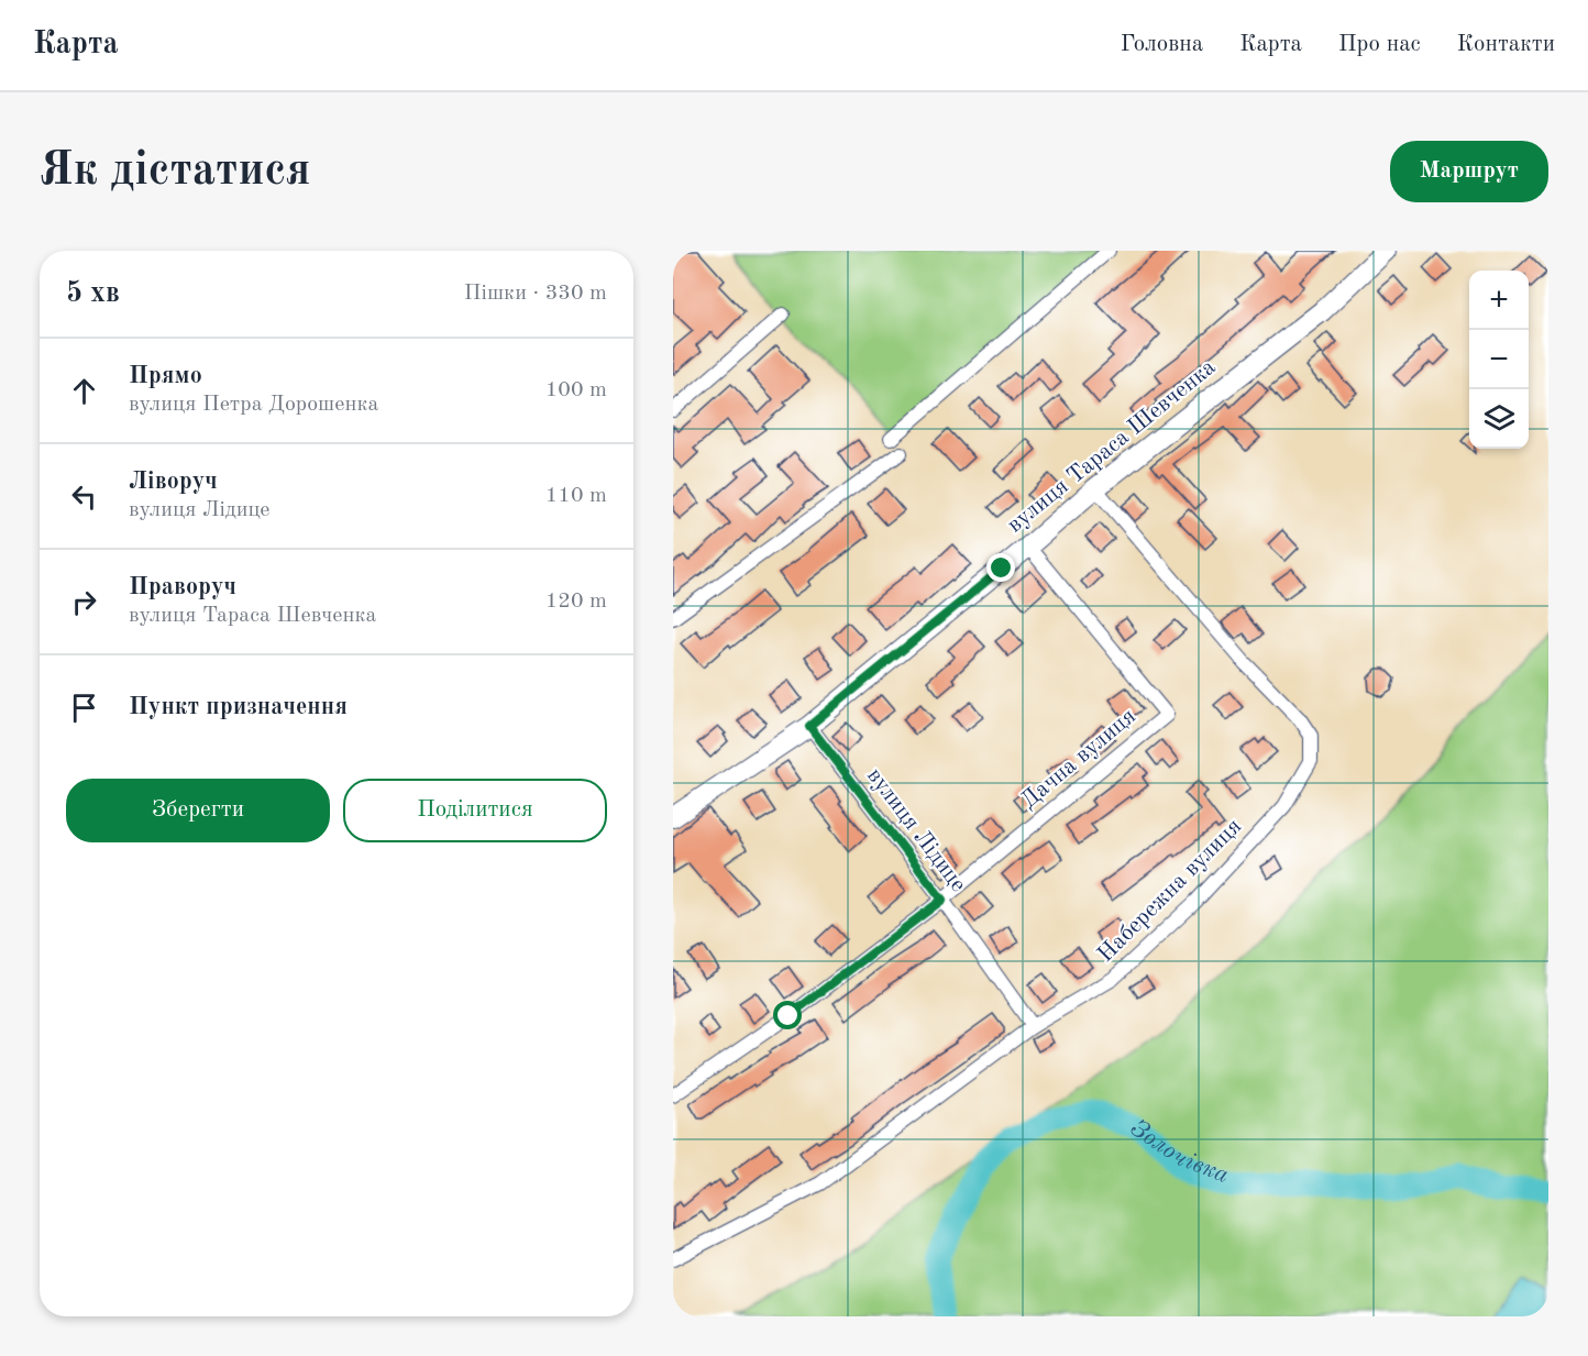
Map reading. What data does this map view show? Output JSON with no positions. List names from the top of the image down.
{
  "streets": {
    "main road": ["вулиця Тараса Шевченка"],
    "street": ["Дачна вулиця", "вулиця Лідице", "Набережна вулиця"]
  },
  "crossings": [
    ["вулиця Тараса Шевченка", "Дачна вулиця"],
    ["вулиця Тараса Шевченка", "вулиця Лідице"],
    ["вулиця Тараса Шевченка", "Набережна вулиця"],
    ["Дачна вулиця", "вулиця Лідице"],
    ["вулиця Лідице", "Набережна вулиця"]
  ],
  "water": ["Золочівка"],
  "page": {
    "header": "Карта",
    "nav": [
      "Головна",
      "Карта",
      "Про нас",
      "Контакти"
    ],
    "buttons": [
      "Маршрут",
      ["Зберегти", "Поділитися"]
    ],
    "title": "Як дістатися",
    "heading": ["5 хв", "Пішки · 330 m"],
    "map_buttons": ["+", "−"],
    "list": [
      ["Прямо", "вулиця Петра Дорошенка", "100 m"],
      ["Ліворуч", "вулиця Лідице", "110 m"],
      ["Праворуч", "вулиця Тараса Шевченка", "120 m"],
      "Пункт призначення"
    ]
  }
}
